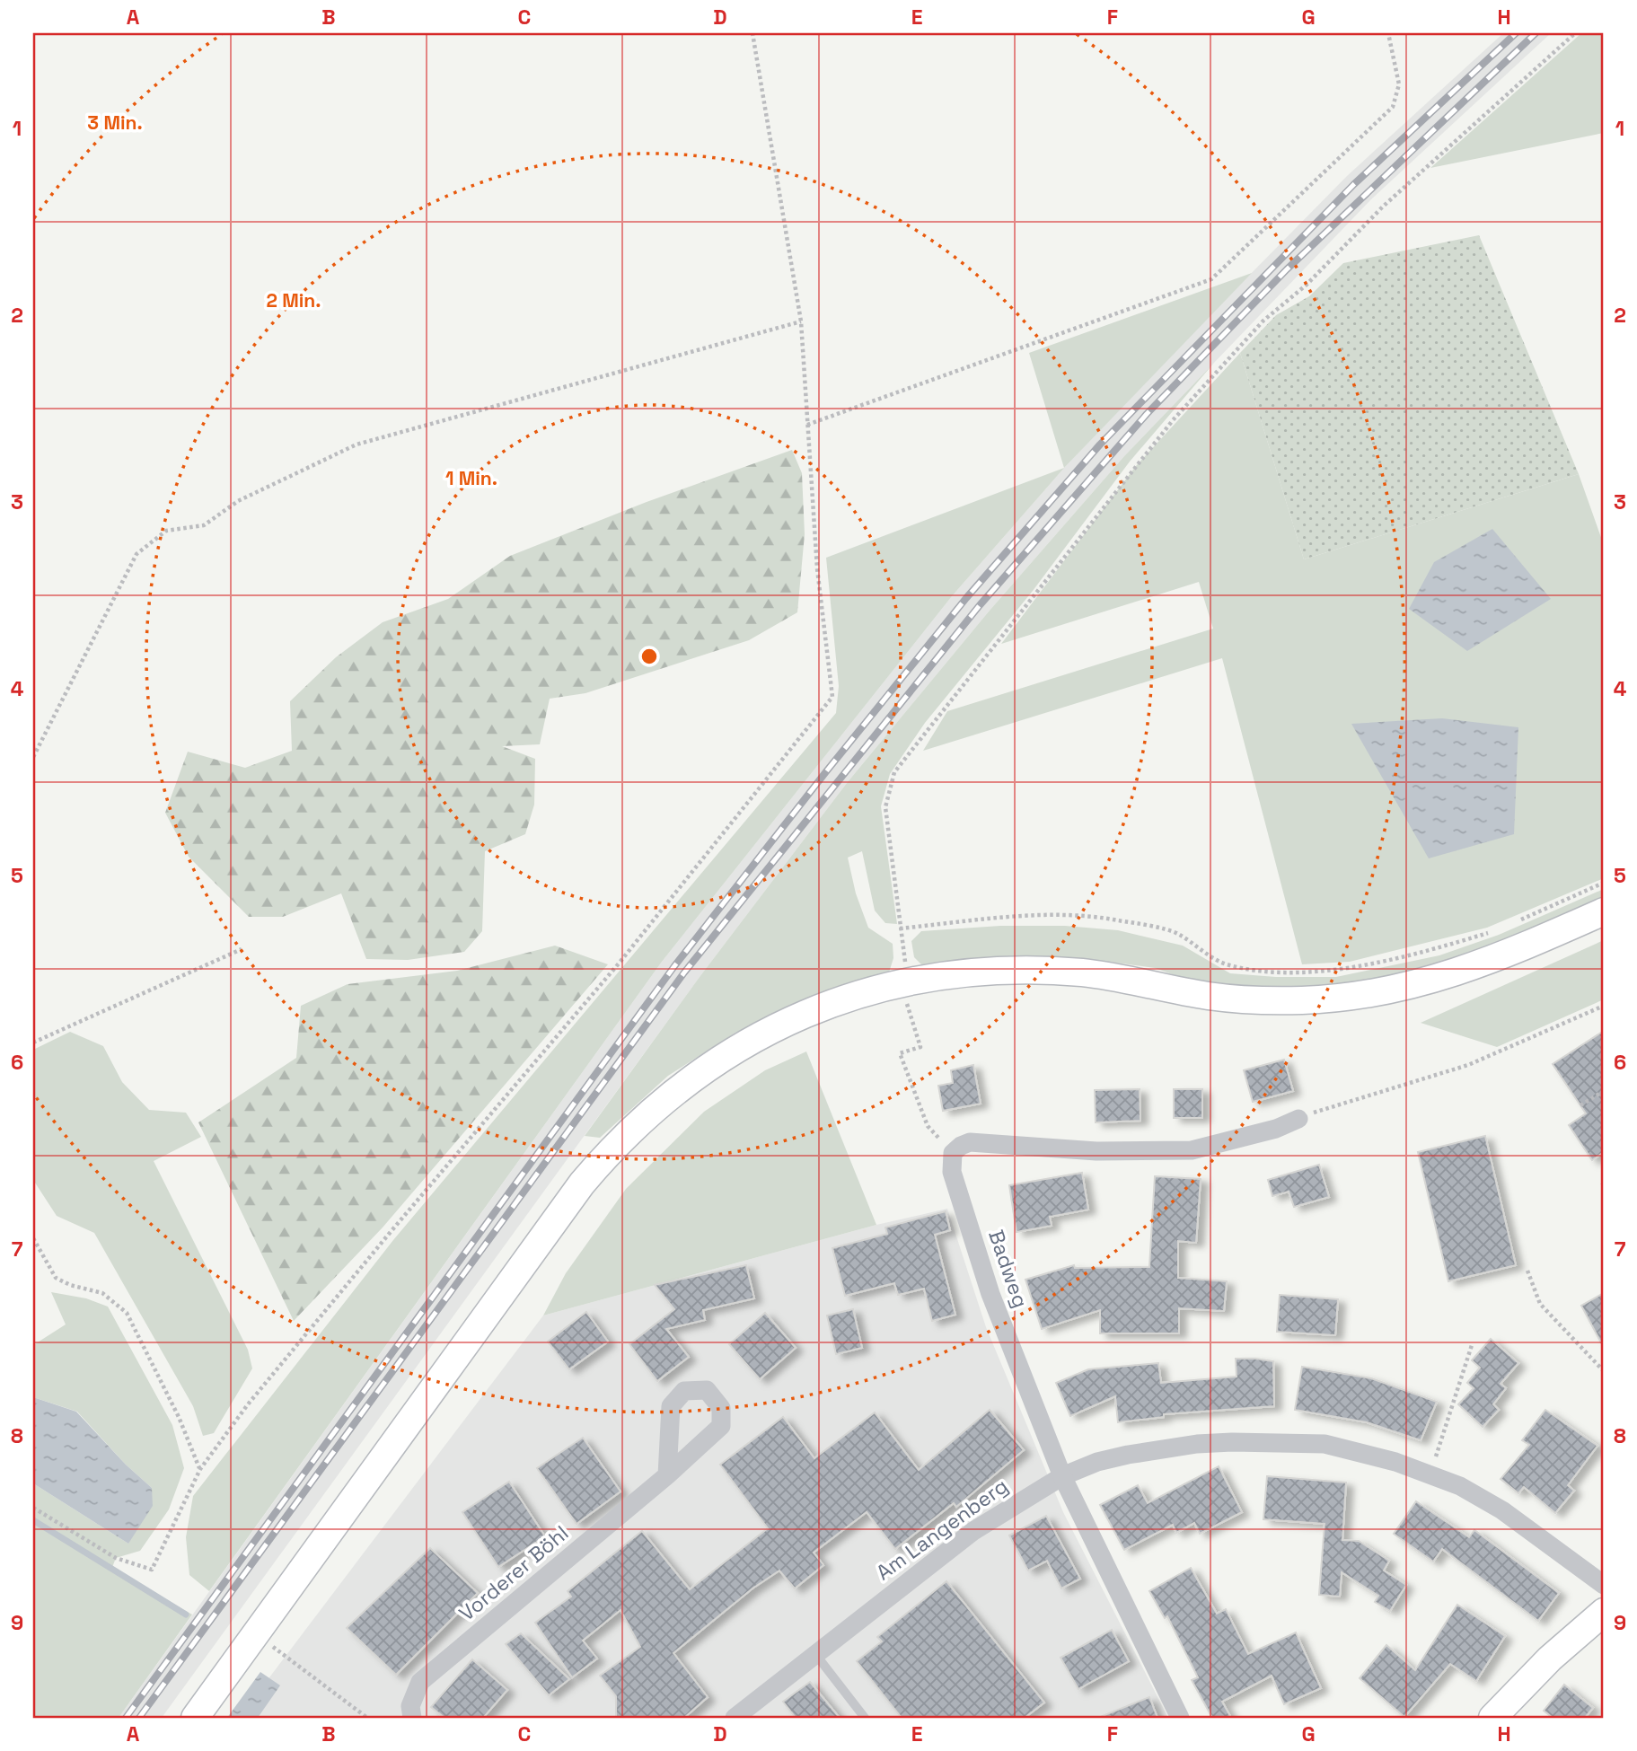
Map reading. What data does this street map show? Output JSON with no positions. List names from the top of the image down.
{
  "streets": {
    "street": ["Badweg", "Am Langenberg", "Vorderer Böhl"]
  },
  "crossings": [
    ["Badweg", "Am Langenberg"]
  ],
  "grid": {
    "columns": [
      "A",
      "B",
      "C",
      "D",
      "E",
      "F",
      "G",
      "H"
    ],
    "rows": [
      "1",
      "2",
      "3",
      "4",
      "5",
      "6",
      "7",
      "8",
      "9"
    ]
  },
  "rings": ["3 Min.", "2 Min.", "1 Min."]
}
